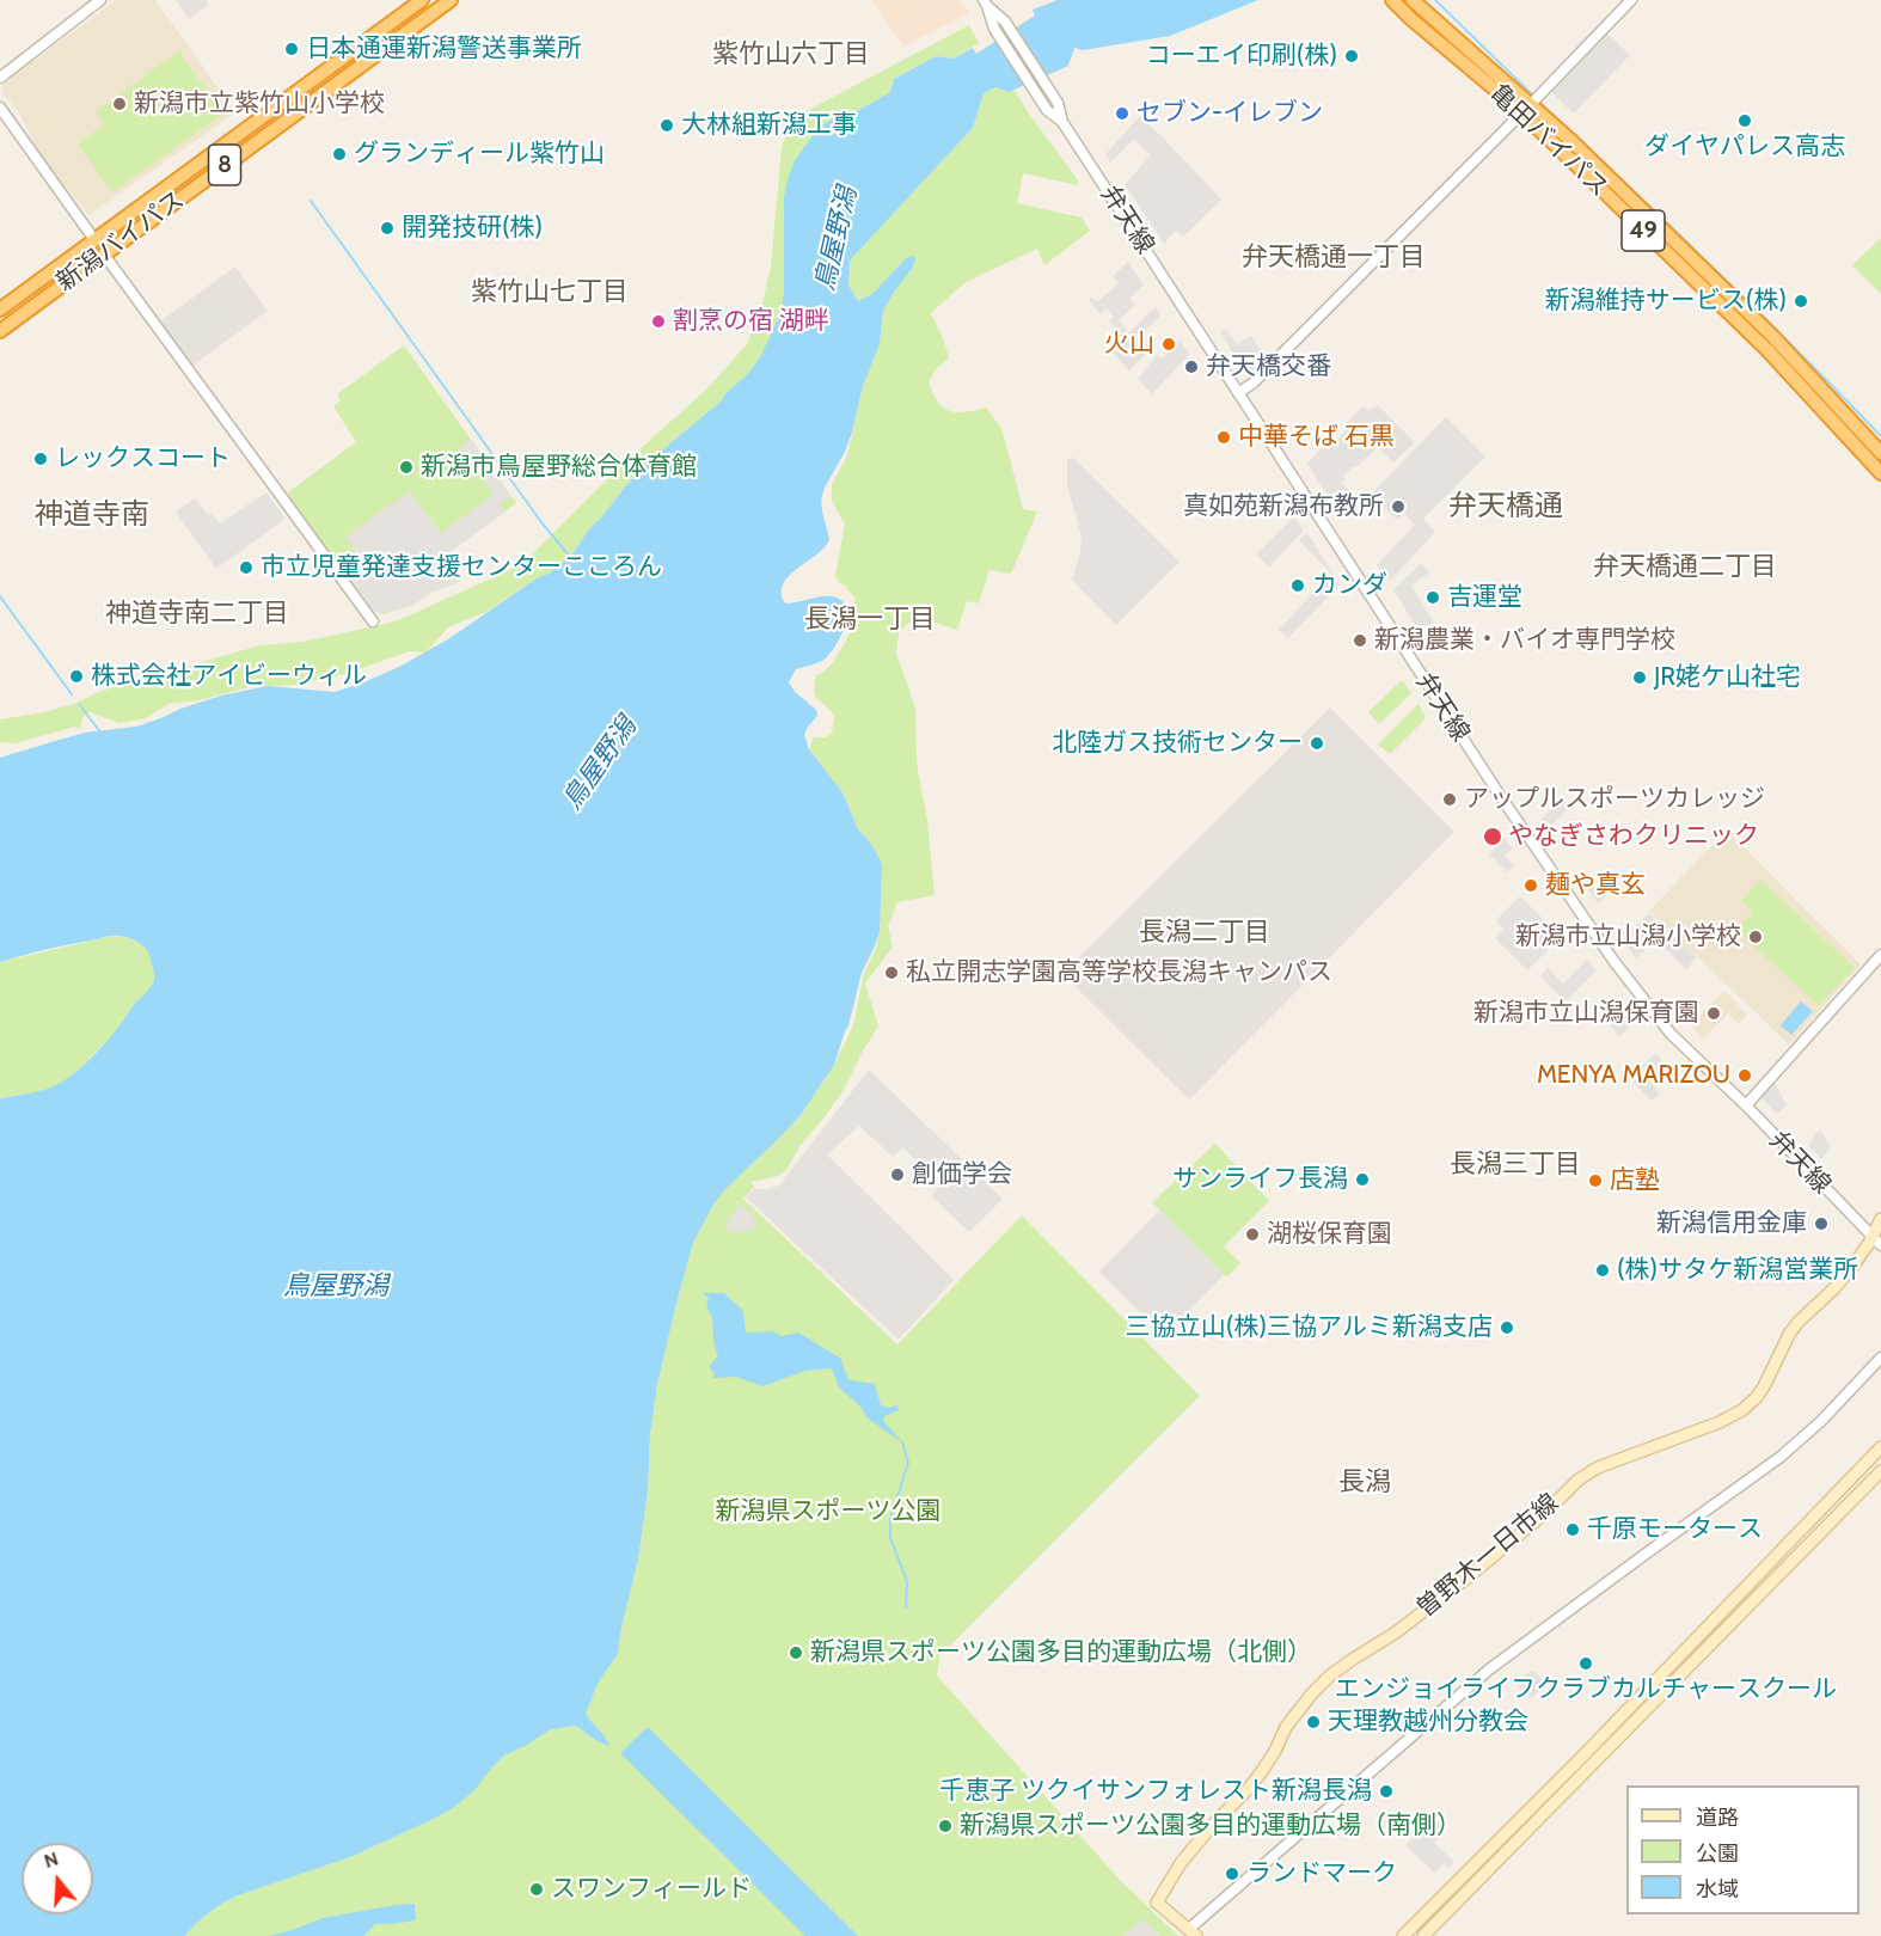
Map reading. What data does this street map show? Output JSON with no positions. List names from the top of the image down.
{
  "streets": {
    "highway": [
      "亀田バイパス",
      "8",
      "49",
      "新潟バイパス"
    ],
    "main road": ["曽野木一日市線"],
    "street": ["弁天線"]
  },
  "crossings": [
    ["弁天線", "曽野木一日市線"]
  ],
  "districts": [
    "紫竹山六丁目",
    "弁天橋通一丁目",
    "紫竹山七丁目",
    "弁天橋通",
    "神道寺南",
    "弁天橋通二丁目",
    "神道寺南二丁目",
    "長潟一丁目",
    "長潟二丁目",
    "長潟三丁目",
    "長潟"
  ],
  "water": ["鳥屋野潟"],
  "parks": ["新潟県スポーツ公園"],
  "places": [
    "日本通運新潟警送事業所",
    "コーエイ印刷(株)",
    "新潟市立紫竹山小学校",
    "セブン-イレブン",
    "ダイヤパレス高志",
    "大林組新潟工事",
    "グランディール紫竹山",
    "開発技研(株)",
    "新潟維持サービス(株)",
    "割烹の宿 湖畔",
    "火山",
    "弁天橋交番",
    "中華そば 石黒",
    "レックスコート",
    "新潟市鳥屋野総合体育館",
    "真如苑新潟布教所",
    "市立児童発達支援センターこころん",
    "カンダ",
    "吉運堂",
    "新潟農業・バイオ専門学校",
    "株式会社アイビーウィル",
    "JR姥ケ山社宅",
    "北陸ガス技術センター",
    "アップルスポーツカレッジ",
    "やなぎさわクリニック",
    "麺や真玄",
    "新潟市立山潟小学校",
    "私立開志学園高等学校長潟キャンパス",
    "新潟市立山潟保育園",
    "MENYA MARIZOU",
    "創価学会",
    "サンライフ長潟",
    "店塾",
    "新潟信用金庫",
    "湖桜保育園",
    "(株)サタケ新潟営業所",
    "三協立山(株)三協アルミ新潟支店",
    "千原モータース",
    "新潟県スポーツ公園多目的運動広場（北側）",
    "エンジョイライフクラブカルチャースクール",
    "天理教越州分教会",
    "千恵子 ツクイサンフォレスト新潟長潟",
    "新潟県スポーツ公園多目的運動広場（南側）",
    "ランドマーク",
    "スワンフィールド"
  ],
  "legend": ["道路", "公園", "水域"],
  "north": "top"
}
